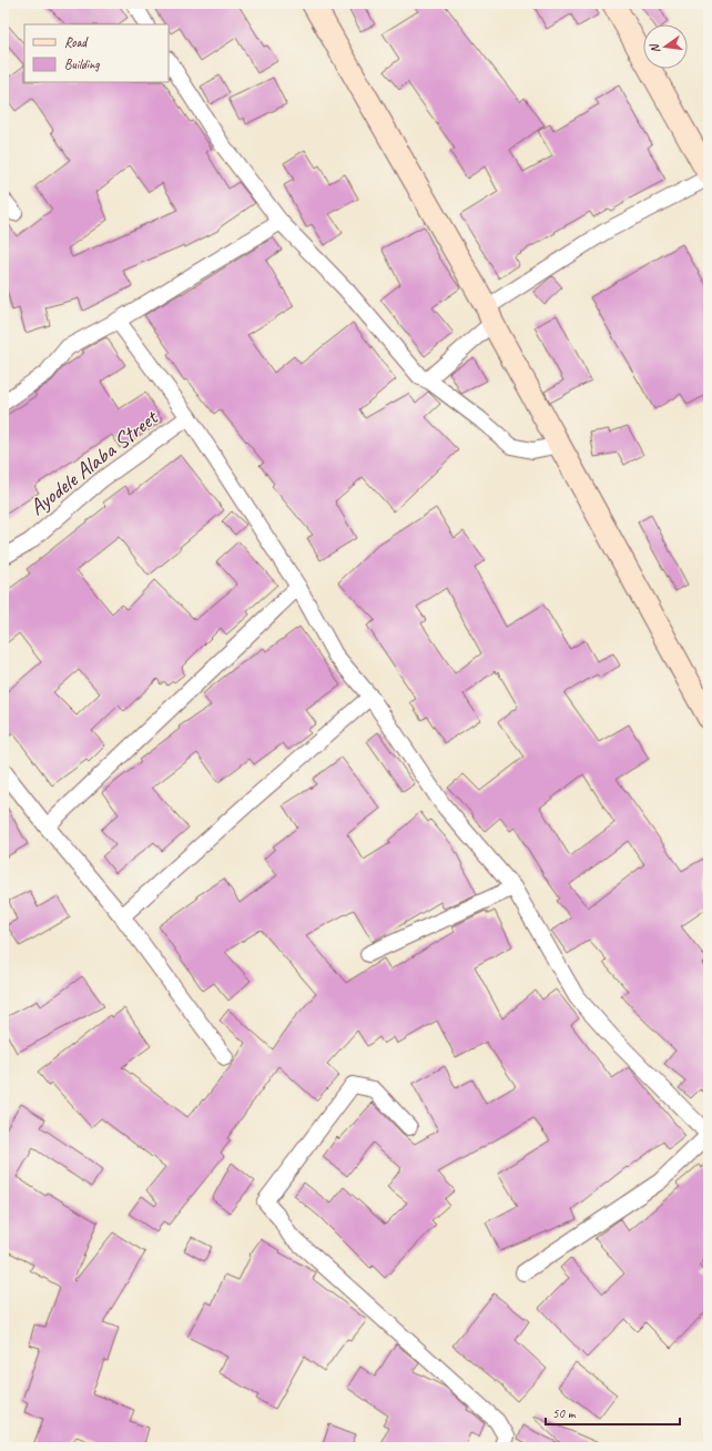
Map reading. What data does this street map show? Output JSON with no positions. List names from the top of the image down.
{
  "streets": {
    "street": ["Ayodele Alaba Street"]
  },
  "legend": ["Road", "Building"],
  "scale_bar": "50 m",
  "north": "left"
}
